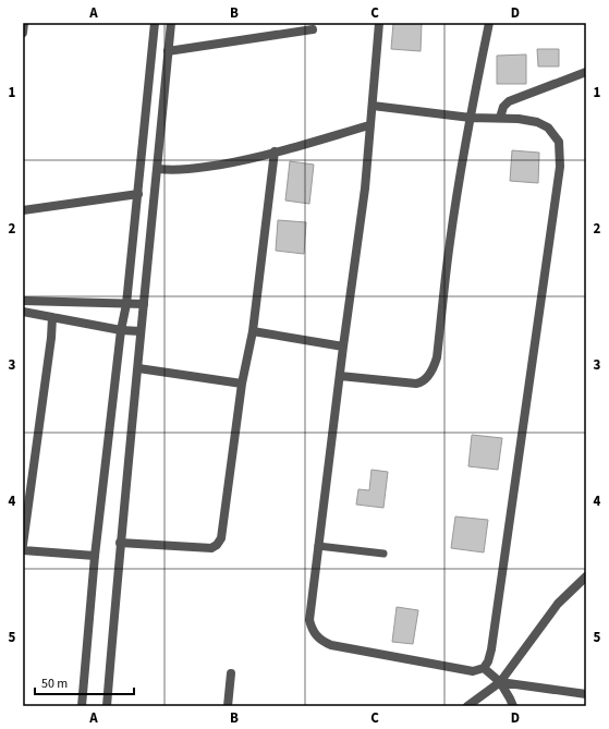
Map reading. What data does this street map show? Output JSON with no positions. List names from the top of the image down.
{
  "scale_bar": "50 m",
  "grid": {
    "columns": [
      "A",
      "B",
      "C",
      "D"
    ],
    "rows": [
      "1",
      "2",
      "3",
      "4",
      "5"
    ]
  }
}
